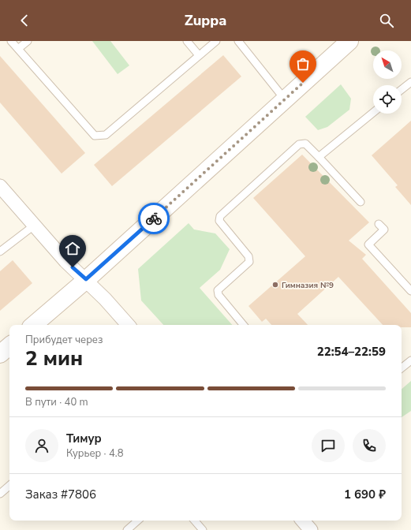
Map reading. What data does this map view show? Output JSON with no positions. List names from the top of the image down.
{
  "places": ["Гимназия №9"],
  "north": "top left",
  "page": {
    "header": "Zuppa",
    "heading": ["2 мин", "Прибудет через", "22:54–22:59"],
    "panel": [
      "Тимур",
      "Курьер · 4.8",
      "Заказ #7806",
      "1 690 ₽"
    ],
    "bar": "В пути · 40 m"
  }
}
